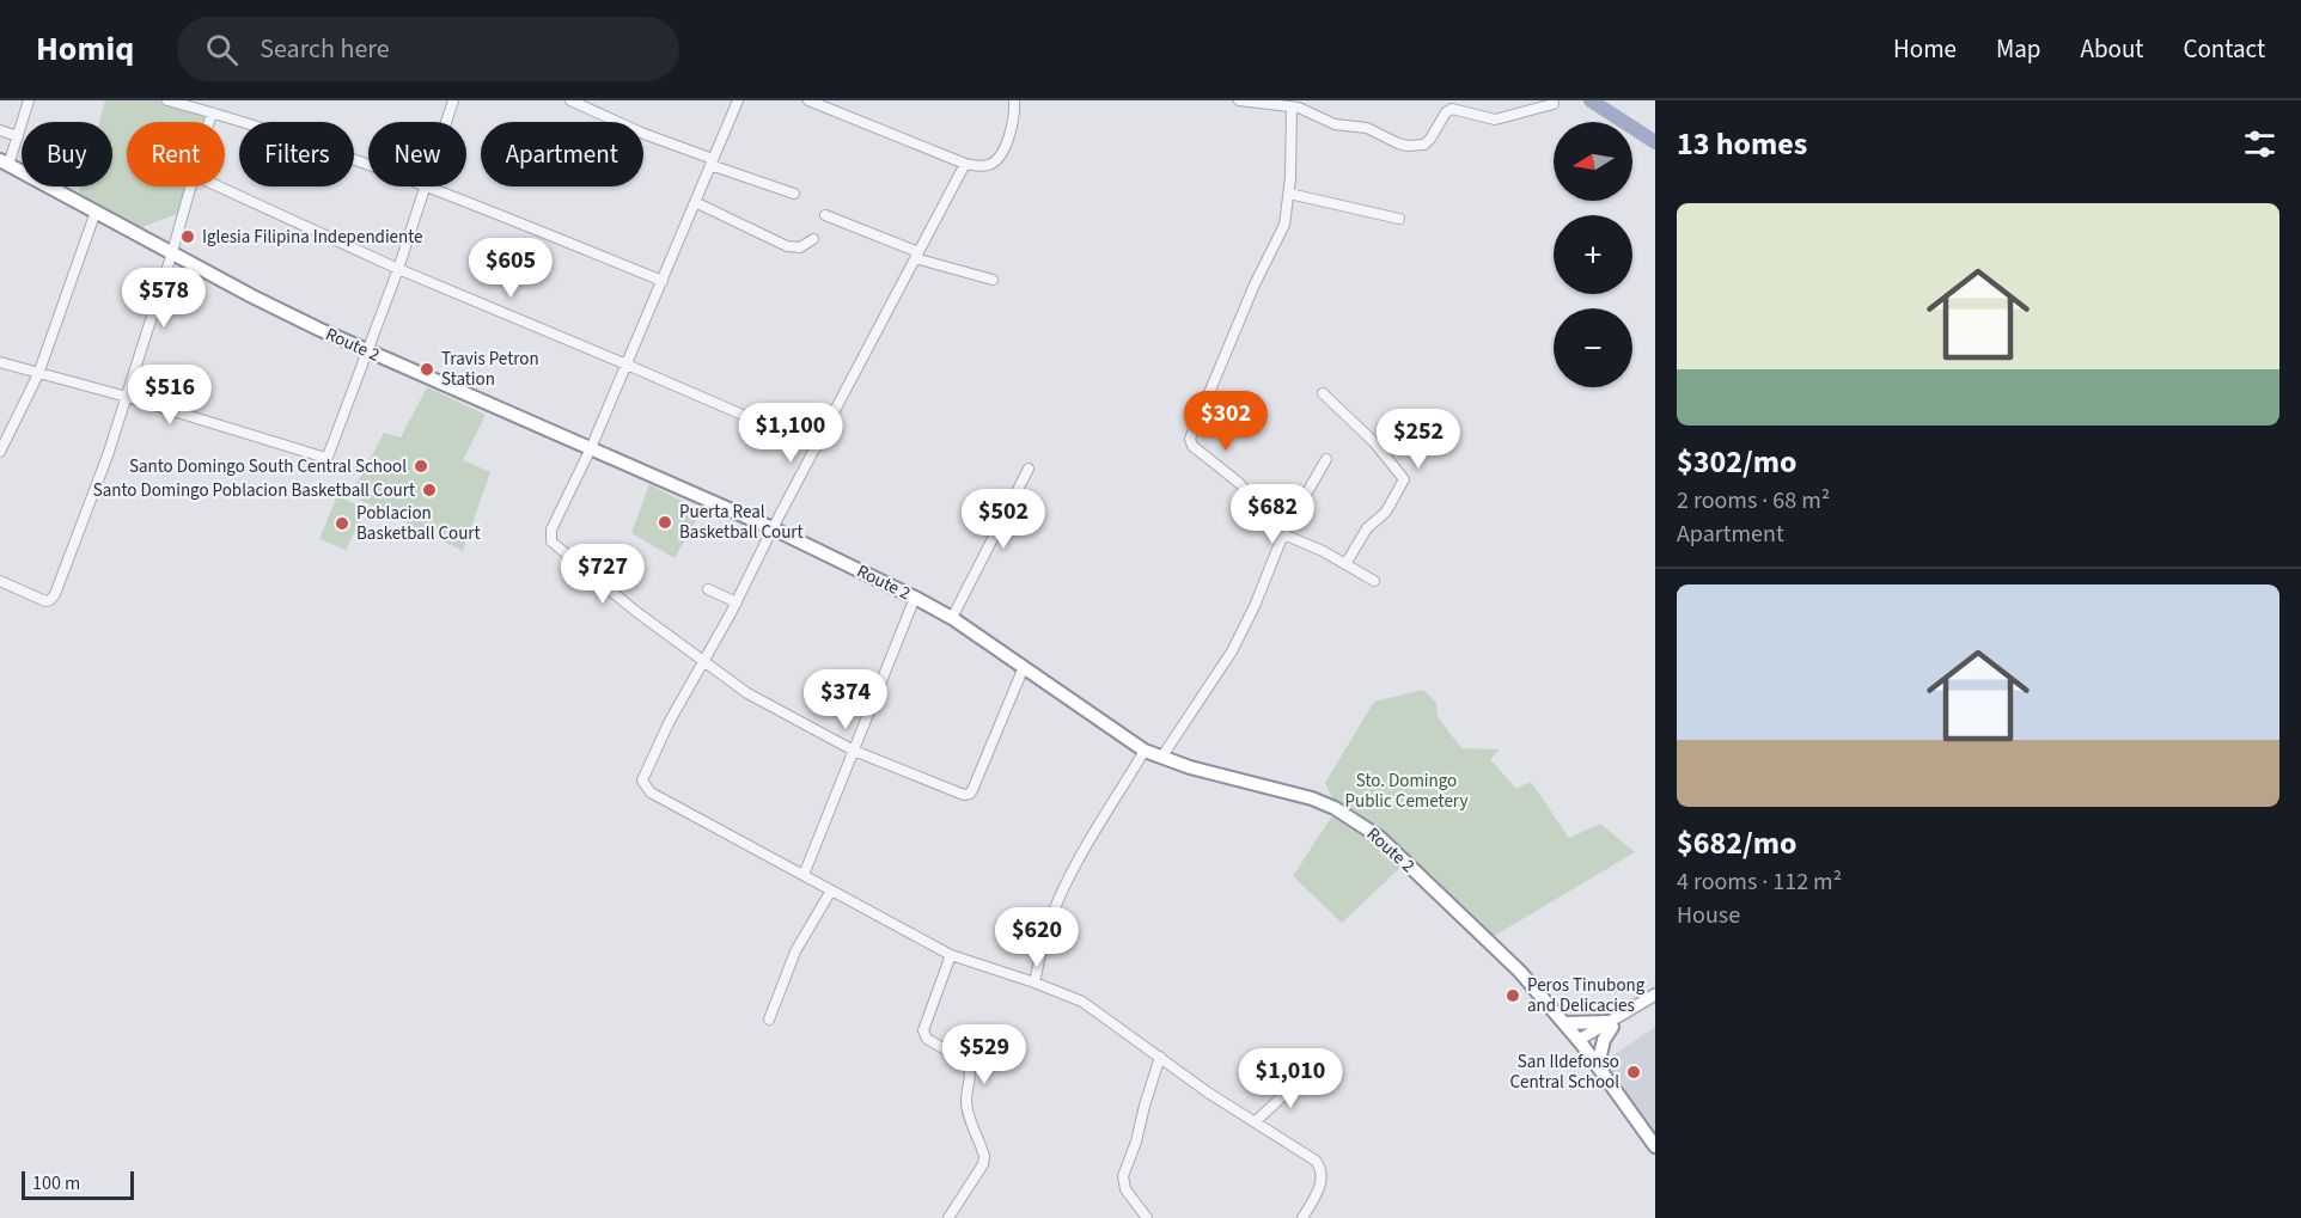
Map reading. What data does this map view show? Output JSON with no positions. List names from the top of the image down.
{
  "streets": {
    "highway": ["Route 2"]
  },
  "parks": ["Sto. Domingo Public Cemetery"],
  "places": [
    "Iglesia Filipina Independiente",
    "Travis Petron Station",
    "Santo Domingo South Central School",
    "Santo Domingo Poblacion Basketball Court",
    "Puerta Real Basketball Court",
    "Poblacion Basketball Court",
    "Peros Tinubong and Delicacies",
    "San Ildefonso Central School"
  ],
  "scale_bar": "100 m",
  "north": "left",
  "page": {
    "header": "Homiq",
    "search": "Search here",
    "nav": [
      "Home",
      "Map",
      "About",
      "Contact"
    ],
    "heading": "13 homes",
    "map_buttons": ["+", "−"],
    "chip": [
      "Buy",
      "Rent",
      "Filters",
      "New",
      "Apartment"
    ],
    "list": [
      {
        "name": "$302/mo",
        "note": "2 rooms · 68 m² · Apartment"
      },
      {
        "name": "$682/mo",
        "note": "4 rooms · 112 m² · House"
      }
    ],
    "price": [
      "$605",
      "$578",
      "$516",
      "$302",
      "$1,100",
      "$252",
      "$682",
      "$502",
      "$727",
      "$374",
      "$620",
      "$529",
      "$1,010"
    ],
    "scale": "100 m"
  }
}
